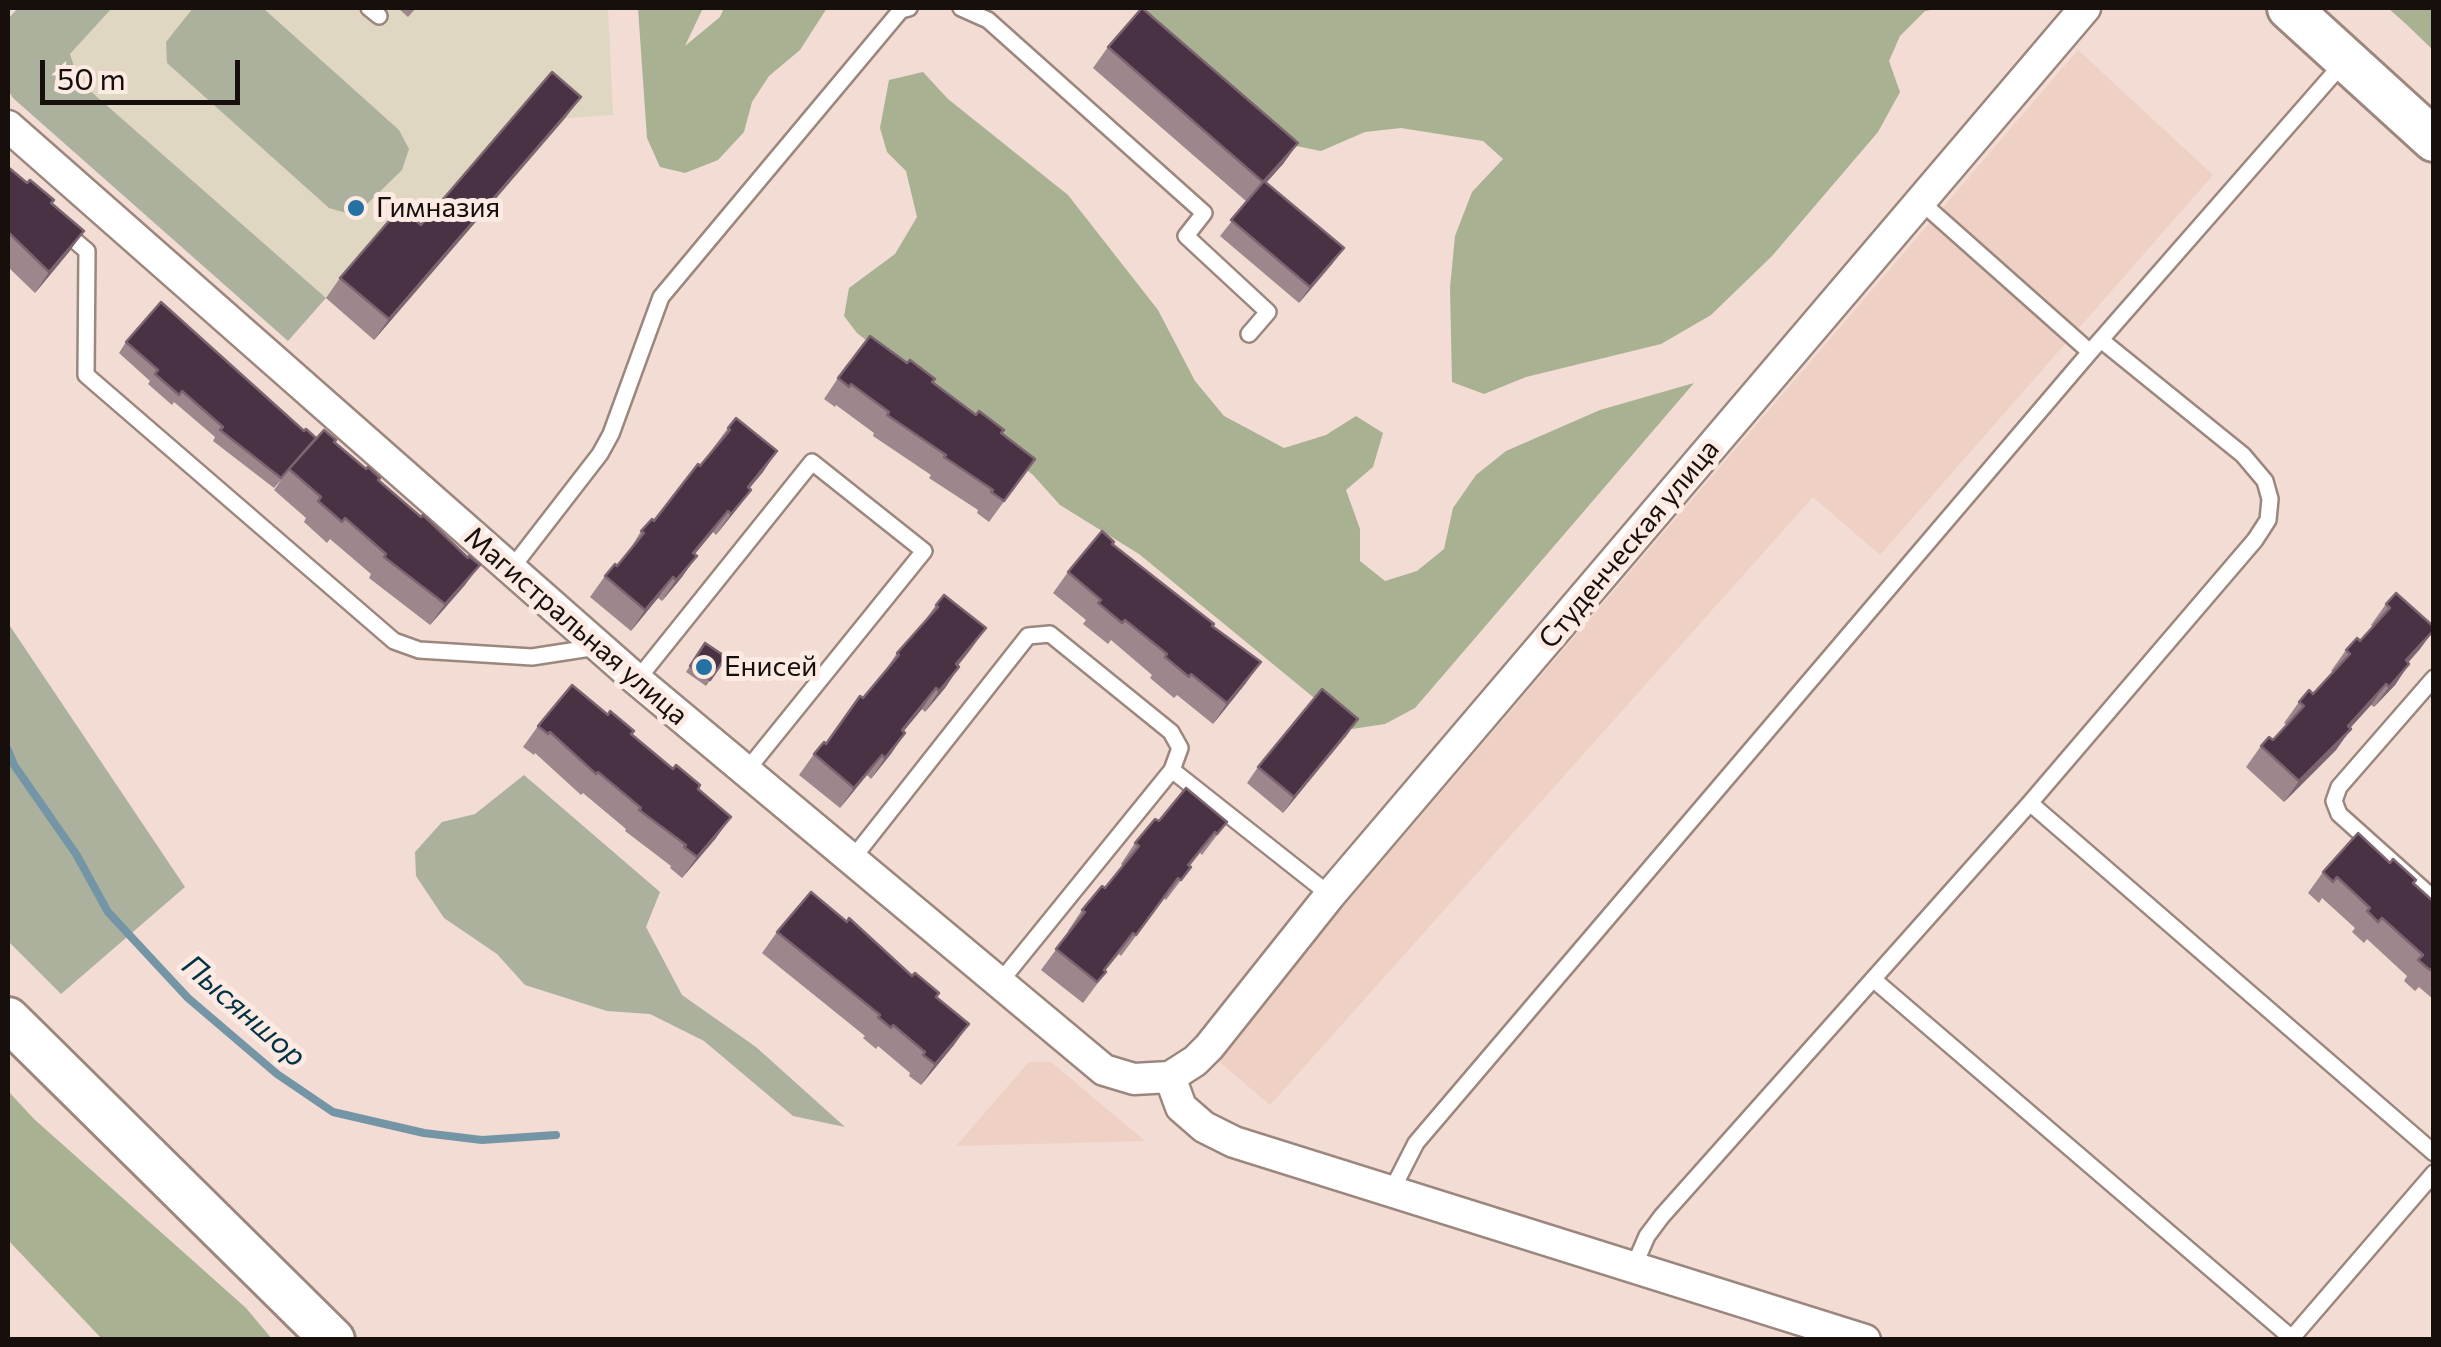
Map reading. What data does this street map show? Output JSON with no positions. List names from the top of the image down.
{
  "streets": {
    "street": ["Студенческая улица", "Магистральная улица"]
  },
  "crossings": [
    ["Студенческая улица", "Магистральная улица"]
  ],
  "water": ["Пысяншор"],
  "places": ["Гимназия", "Енисей"],
  "scale_bar": "50 m"
}
